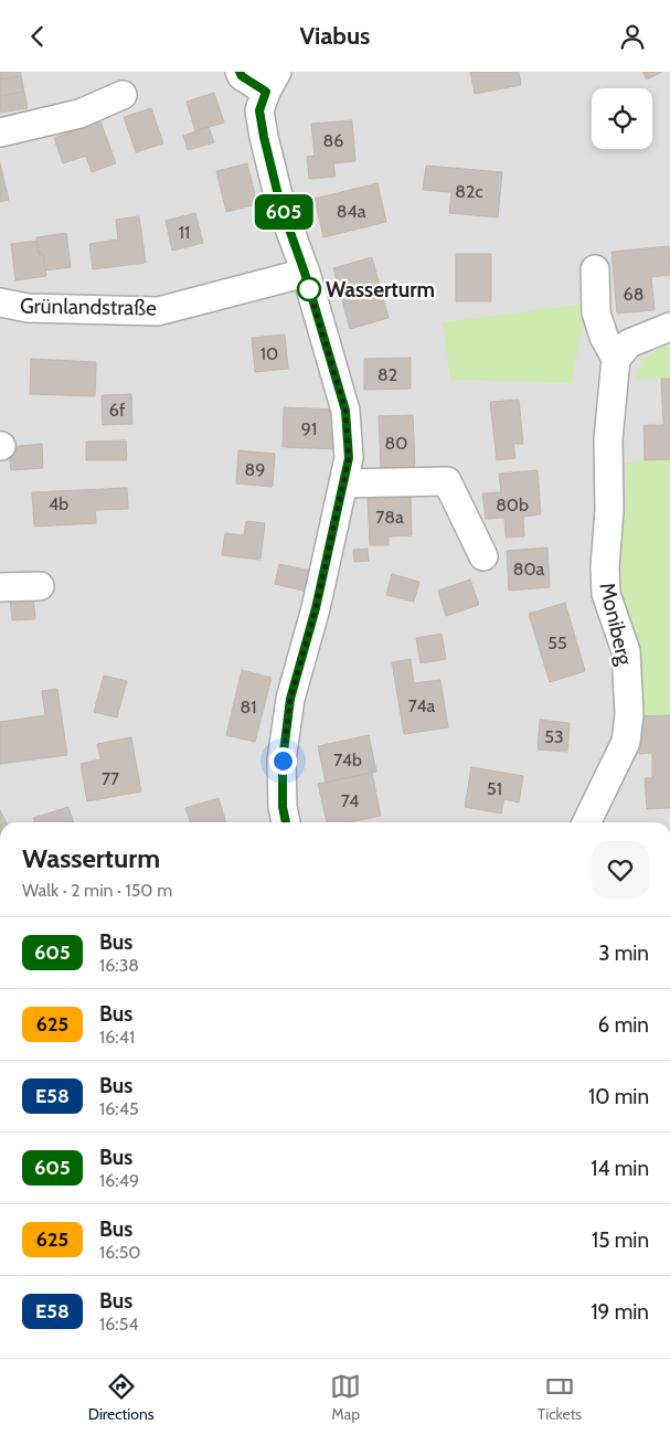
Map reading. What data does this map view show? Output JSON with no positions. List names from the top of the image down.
{
  "streets": {
    "street": ["Grünlandstraße", "Moniberg"]
  },
  "places": ["Wasserturm"],
  "lines": ["bus line 605"],
  "house_numbers": [
    "86",
    "82c",
    "84a",
    "11",
    "68",
    "10",
    "82",
    "6f",
    "91",
    "80",
    "89",
    "4b",
    "80b",
    "78a",
    "80a",
    "55",
    "74a",
    "81",
    "53",
    "74b",
    "77",
    "51",
    "74"
  ],
  "page": {
    "header": "Viabus",
    "on_map": "605",
    "heading": ["Wasserturm", "Walk · 2 min · 150 m"],
    "list": [
      {
        "mark": "605",
        "name": "Bus",
        "note": "16:38",
        "value": "3 min"
      },
      {
        "mark": "625",
        "name": "Bus",
        "note": "16:41",
        "value": "6 min"
      },
      {
        "mark": "E58",
        "name": "Bus",
        "note": "16:45",
        "value": "10 min"
      },
      {
        "mark": "605",
        "name": "Bus",
        "note": "16:49",
        "value": "14 min"
      },
      {
        "mark": "625",
        "name": "Bus",
        "note": "16:50",
        "value": "15 min"
      },
      {
        "mark": "E58",
        "name": "Bus",
        "note": "16:54",
        "value": "19 min"
      }
    ],
    "tabs": ["Directions", "Map", "Tickets"]
  }
}
